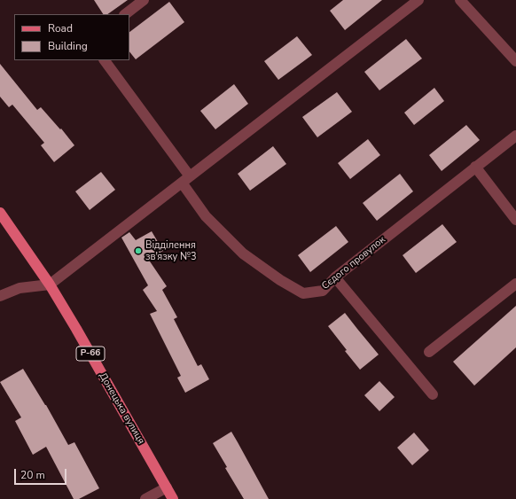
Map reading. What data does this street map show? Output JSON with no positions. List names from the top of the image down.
{
  "streets": {
    "main road": ["Р-66", "Донецька вулиця"],
    "street": ["Сєдого провулок"]
  },
  "places": ["Відділення зв'язку №3"],
  "legend": ["Road", "Building"],
  "scale_bar": "20 m"
}
